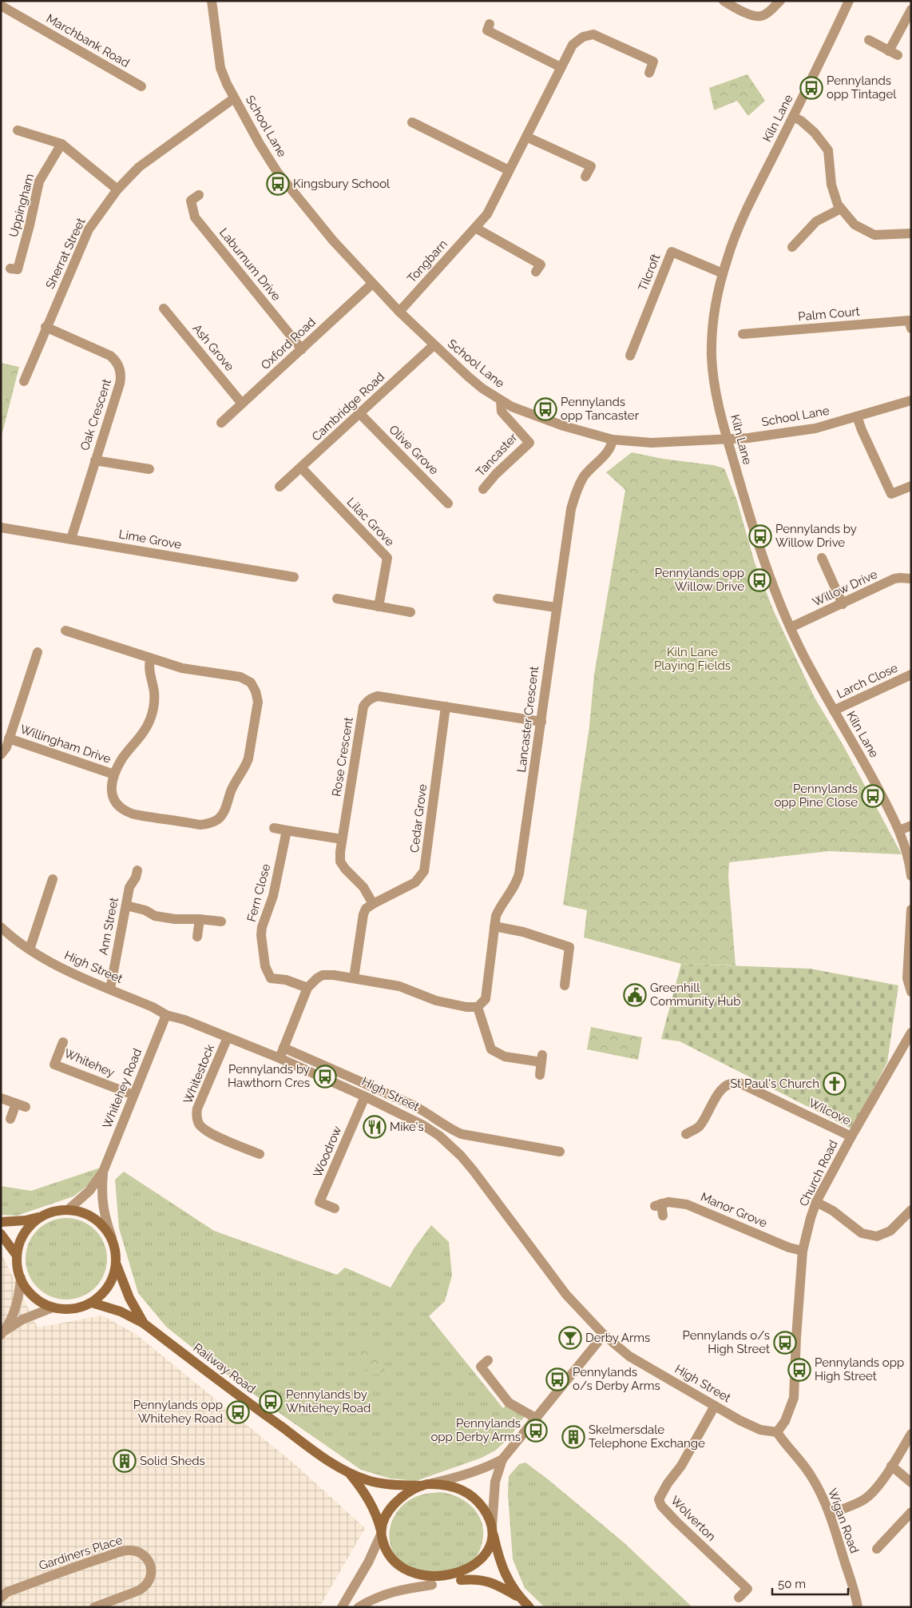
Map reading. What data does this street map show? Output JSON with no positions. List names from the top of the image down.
{
  "streets": {
    "main road": ["Railway Road"],
    "street": [
      "Marchbank Road",
      "Kiln Lane",
      "School Lane",
      "Uppingham",
      "Sherrat Street",
      "Tongbarn",
      "Laburnum Drive",
      "Tilcroft",
      "Palm Court",
      "Oxford Road",
      "Ash Grove",
      "Cambridge Road",
      "Oak Crescent",
      "Olive Grove",
      "Tancaster",
      "Lilac Grove",
      "Lime Grove",
      "Willow Drive",
      "Larch Close",
      "Lancaster Crescent",
      "Willingham Drive",
      "Rose Crescent",
      "Cedar Grove",
      "Fern Close",
      "Ann Street",
      "High Street",
      "Whitehey",
      "Whitestock",
      "Whitehey Road",
      "Wilcove",
      "Woodrow",
      "Church Road",
      "Manor Grove",
      "Wolverton",
      "Wigan Road",
      "Gardiners Place"
    ]
  },
  "crossings": [
    ["Kiln Lane", "School Lane"],
    ["Kiln Lane", "Tilcroft"],
    ["Kiln Lane", "Willow Drive"],
    ["Kiln Lane", "Larch Close"],
    ["School Lane", "Sherrat Street"],
    ["School Lane", "Tongbarn"],
    ["School Lane", "Oxford Road"],
    ["School Lane", "Cambridge Road"],
    ["School Lane", "Tancaster"],
    ["School Lane", "Lancaster Crescent"],
    ["Sherrat Street", "Oak Crescent"],
    ["Laburnum Drive", "Oxford Road"],
    ["Oxford Road", "Ash Grove"],
    ["Cambridge Road", "Olive Grove"],
    ["Cambridge Road", "Lilac Grove"],
    ["Oak Crescent", "Lime Grove"],
    ["Lancaster Crescent", "Rose Crescent"],
    ["Rose Crescent", "Cedar Grove"],
    ["Ann Street", "High Street"],
    ["High Street", "Whitestock"],
    ["High Street", "Whitehey Road"],
    ["High Street", "Woodrow"],
    ["High Street", "Church Road"],
    ["High Street", "Wolverton"],
    ["High Street", "Wigan Road"],
    ["Whitehey", "Whitehey Road"],
    ["Wilcove", "Church Road"],
    ["Church Road", "Manor Grove"],
    ["Church Road", "Wigan Road"]
  ],
  "parks": ["Kiln Lane Playing Fields"],
  "places": {
    "bus stop": [
      "Pennylands opp Tintagel",
      "Kingsbury School",
      "Pennylands opp Tancaster",
      "Pennylands by Willow Drive",
      "Pennylands opp Willow Drive",
      "Pennylands opp Pine Close",
      "Pennylands by Hawthorn Cres",
      "Pennylands o/s High Street",
      "Pennylands opp High Street",
      "Pennylands o/s Derby Arms",
      "Pennylands by Whitehey Road",
      "Pennylands opp Whitehey Road",
      "Pennylands opp Derby Arms"
    ],
    "public building": ["Greenhill Community Hub"],
    "church": ["St Paul's Church"],
    "restaurant": ["Mike's"],
    "bar": ["Derby Arms"],
    "building": ["Skelmersdale Telephone Exchange", "Solid Sheds"]
  },
  "scale_bar": "50 m"
}
